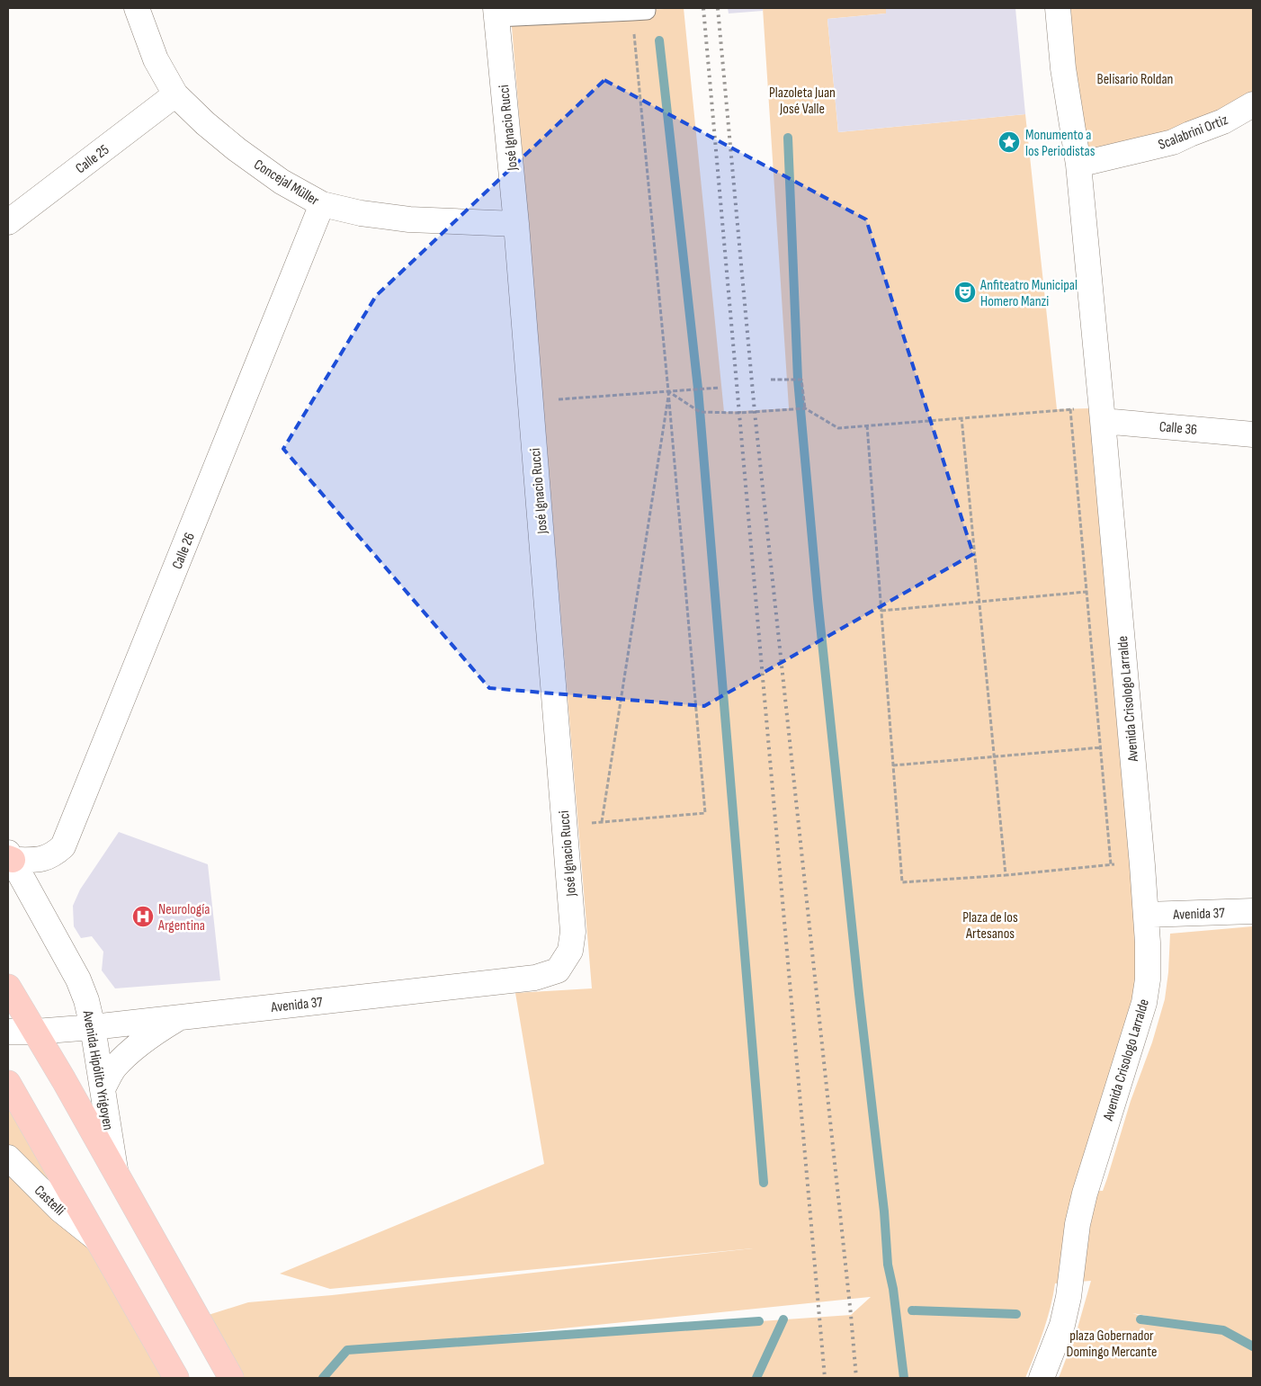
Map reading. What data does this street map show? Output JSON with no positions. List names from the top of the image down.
{
  "streets": {
    "main road": ["Avenida Hipólito Yrigoyen"],
    "street": [
      "José Ignacio Rucci",
      "Scalabrini Ortiz",
      "Calle 25",
      "Concejal Müller",
      "Calle 36",
      "Calle 26",
      "Avenida Crisologo Larralde",
      "Avenida 37",
      "Castelli"
    ]
  },
  "crossings": [
    ["José Ignacio Rucci", "Concejal Müller"],
    ["José Ignacio Rucci", "Avenida 37"],
    ["Scalabrini Ortiz", "Avenida Crisologo Larralde"],
    ["Calle 25", "Concejal Müller"],
    ["Concejal Müller", "Calle 26"],
    ["Calle 36", "Avenida Crisologo Larralde"],
    ["Calle 26", "Avenida Hipólito Yrigoyen"],
    ["Avenida Crisologo Larralde", "Avenida 37"],
    ["Avenida 37", "Avenida Hipólito Yrigoyen"]
  ],
  "parks": [
    "Belisario Roldan",
    "Plazoleta Juan José Valle",
    "Plaza de los Artesanos",
    "plaza Gobernador Domingo Mercante"
  ],
  "places": {
    "place": ["Monumento a los Periodistas"],
    "theatre": ["Anfiteatro Municipal Homero Manzi"],
    "hospital": ["Neurología Argentina"]
  }
}
